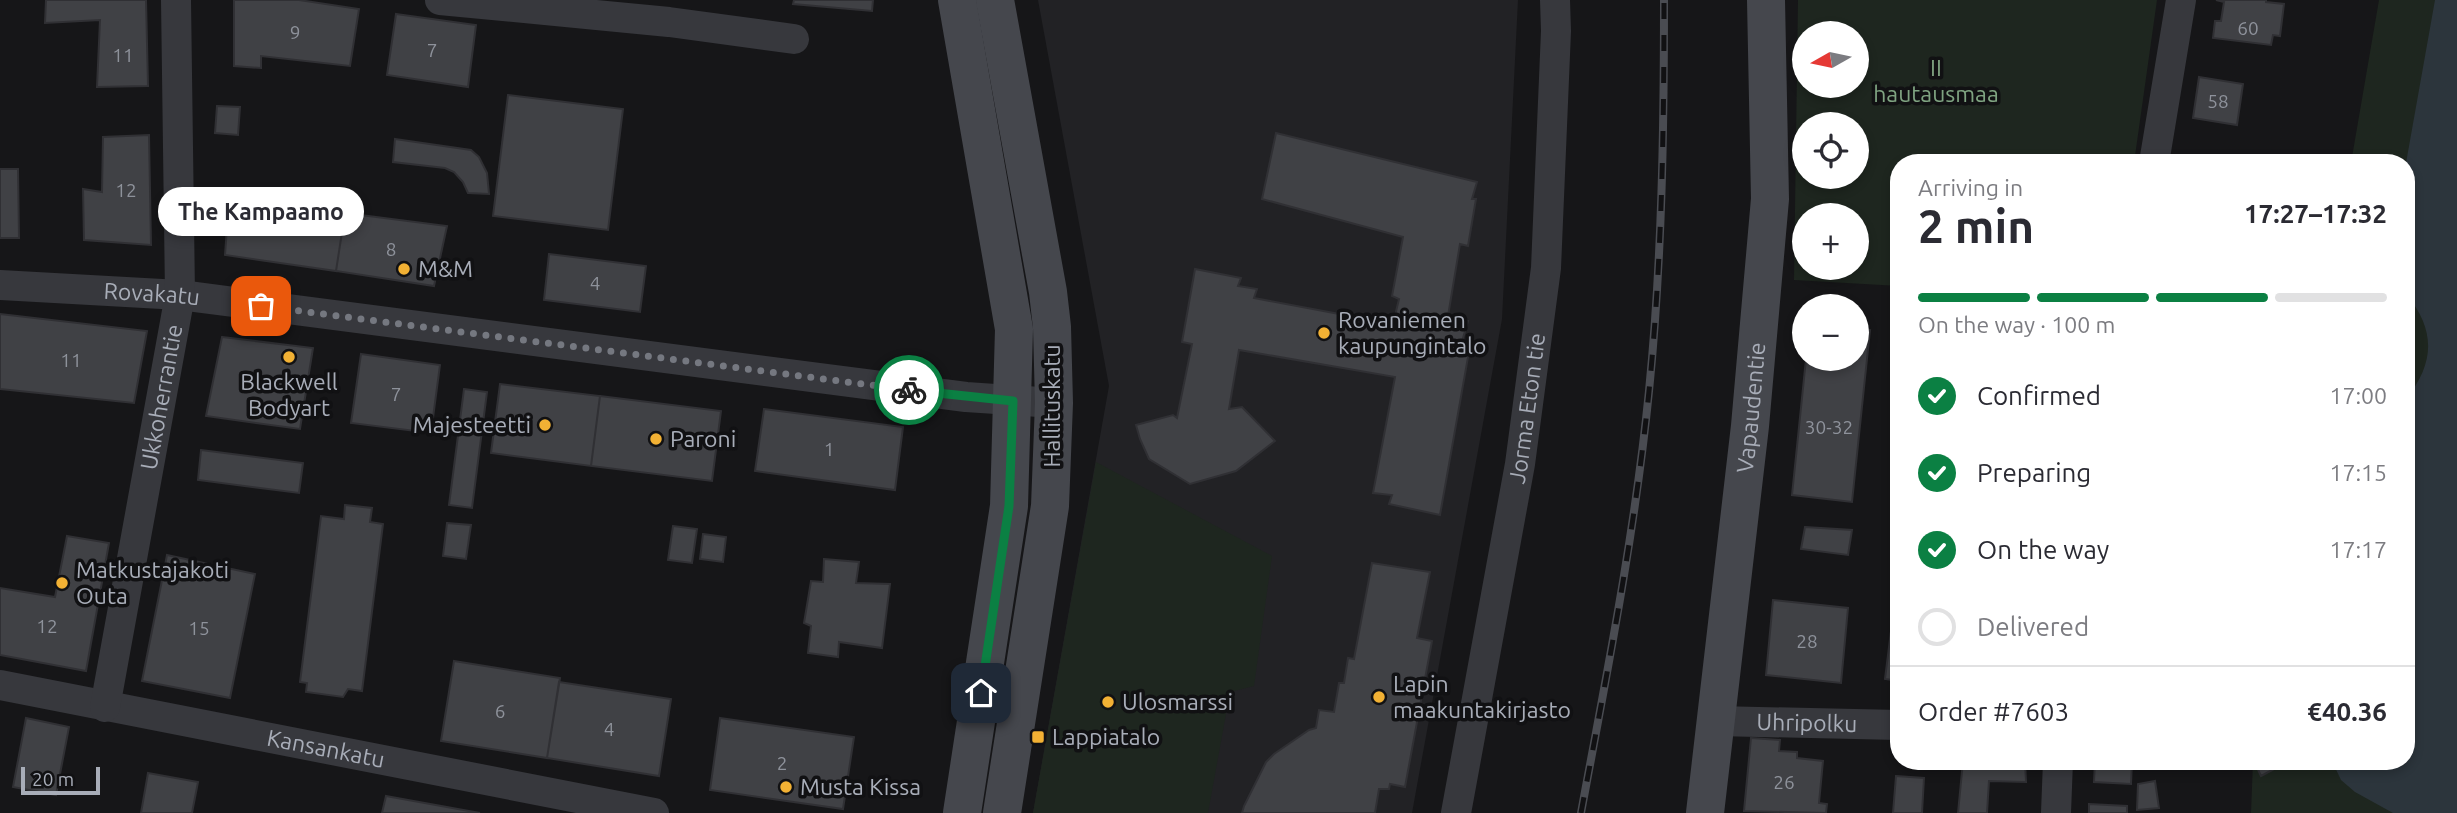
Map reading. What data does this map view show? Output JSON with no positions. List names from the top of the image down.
{
  "streets": {
    "street": [
      "Rovakatu",
      "Ukkoherrantie",
      "Hallituskatu",
      "Vapaudentie",
      "Jorma Eton tie",
      "Uhripolku",
      "Kansankatu"
    ]
  },
  "crossings": [
    ["Rovakatu", "Ukkoherrantie"],
    ["Rovakatu", "Hallituskatu"],
    ["Ukkoherrantie", "Kansankatu"],
    ["Vapaudentie", "Uhripolku"]
  ],
  "parks": ["II hautausmaa"],
  "places": {
    "other": [
      "M&M",
      "The Kampaamo",
      "Rovaniemen kaupungintalo",
      "Blackwell Bodyart",
      "Majesteetti",
      "Paroni",
      "Matkustajakoti Outa",
      "Lapin maakuntakirjasto",
      "Ulosmarssi",
      "Musta Kissa"
    ],
    "transit": ["Lappiatalo"]
  },
  "house_numbers": [
    "60",
    "9",
    "7",
    "11",
    "58",
    "12",
    "8",
    "4",
    "11",
    "7",
    "30-32",
    "1",
    "12",
    "15",
    "28",
    "6",
    "4",
    "2",
    "26"
  ],
  "scale_bar": "20 m",
  "north": "left",
  "page": {
    "map_buttons": ["+", "−"],
    "heading": ["2 min", "Arriving in", "17:27–17:32"],
    "panel": ["Order #7603", "€40.36"],
    "bubble": "The Kampaamo",
    "bar": "On the way · 100 m",
    "list": [
      ["Confirmed", "17:00"],
      ["Preparing", "17:15"],
      ["On the way", "17:17"],
      "Delivered"
    ],
    "scale": "20 m"
  }
}
